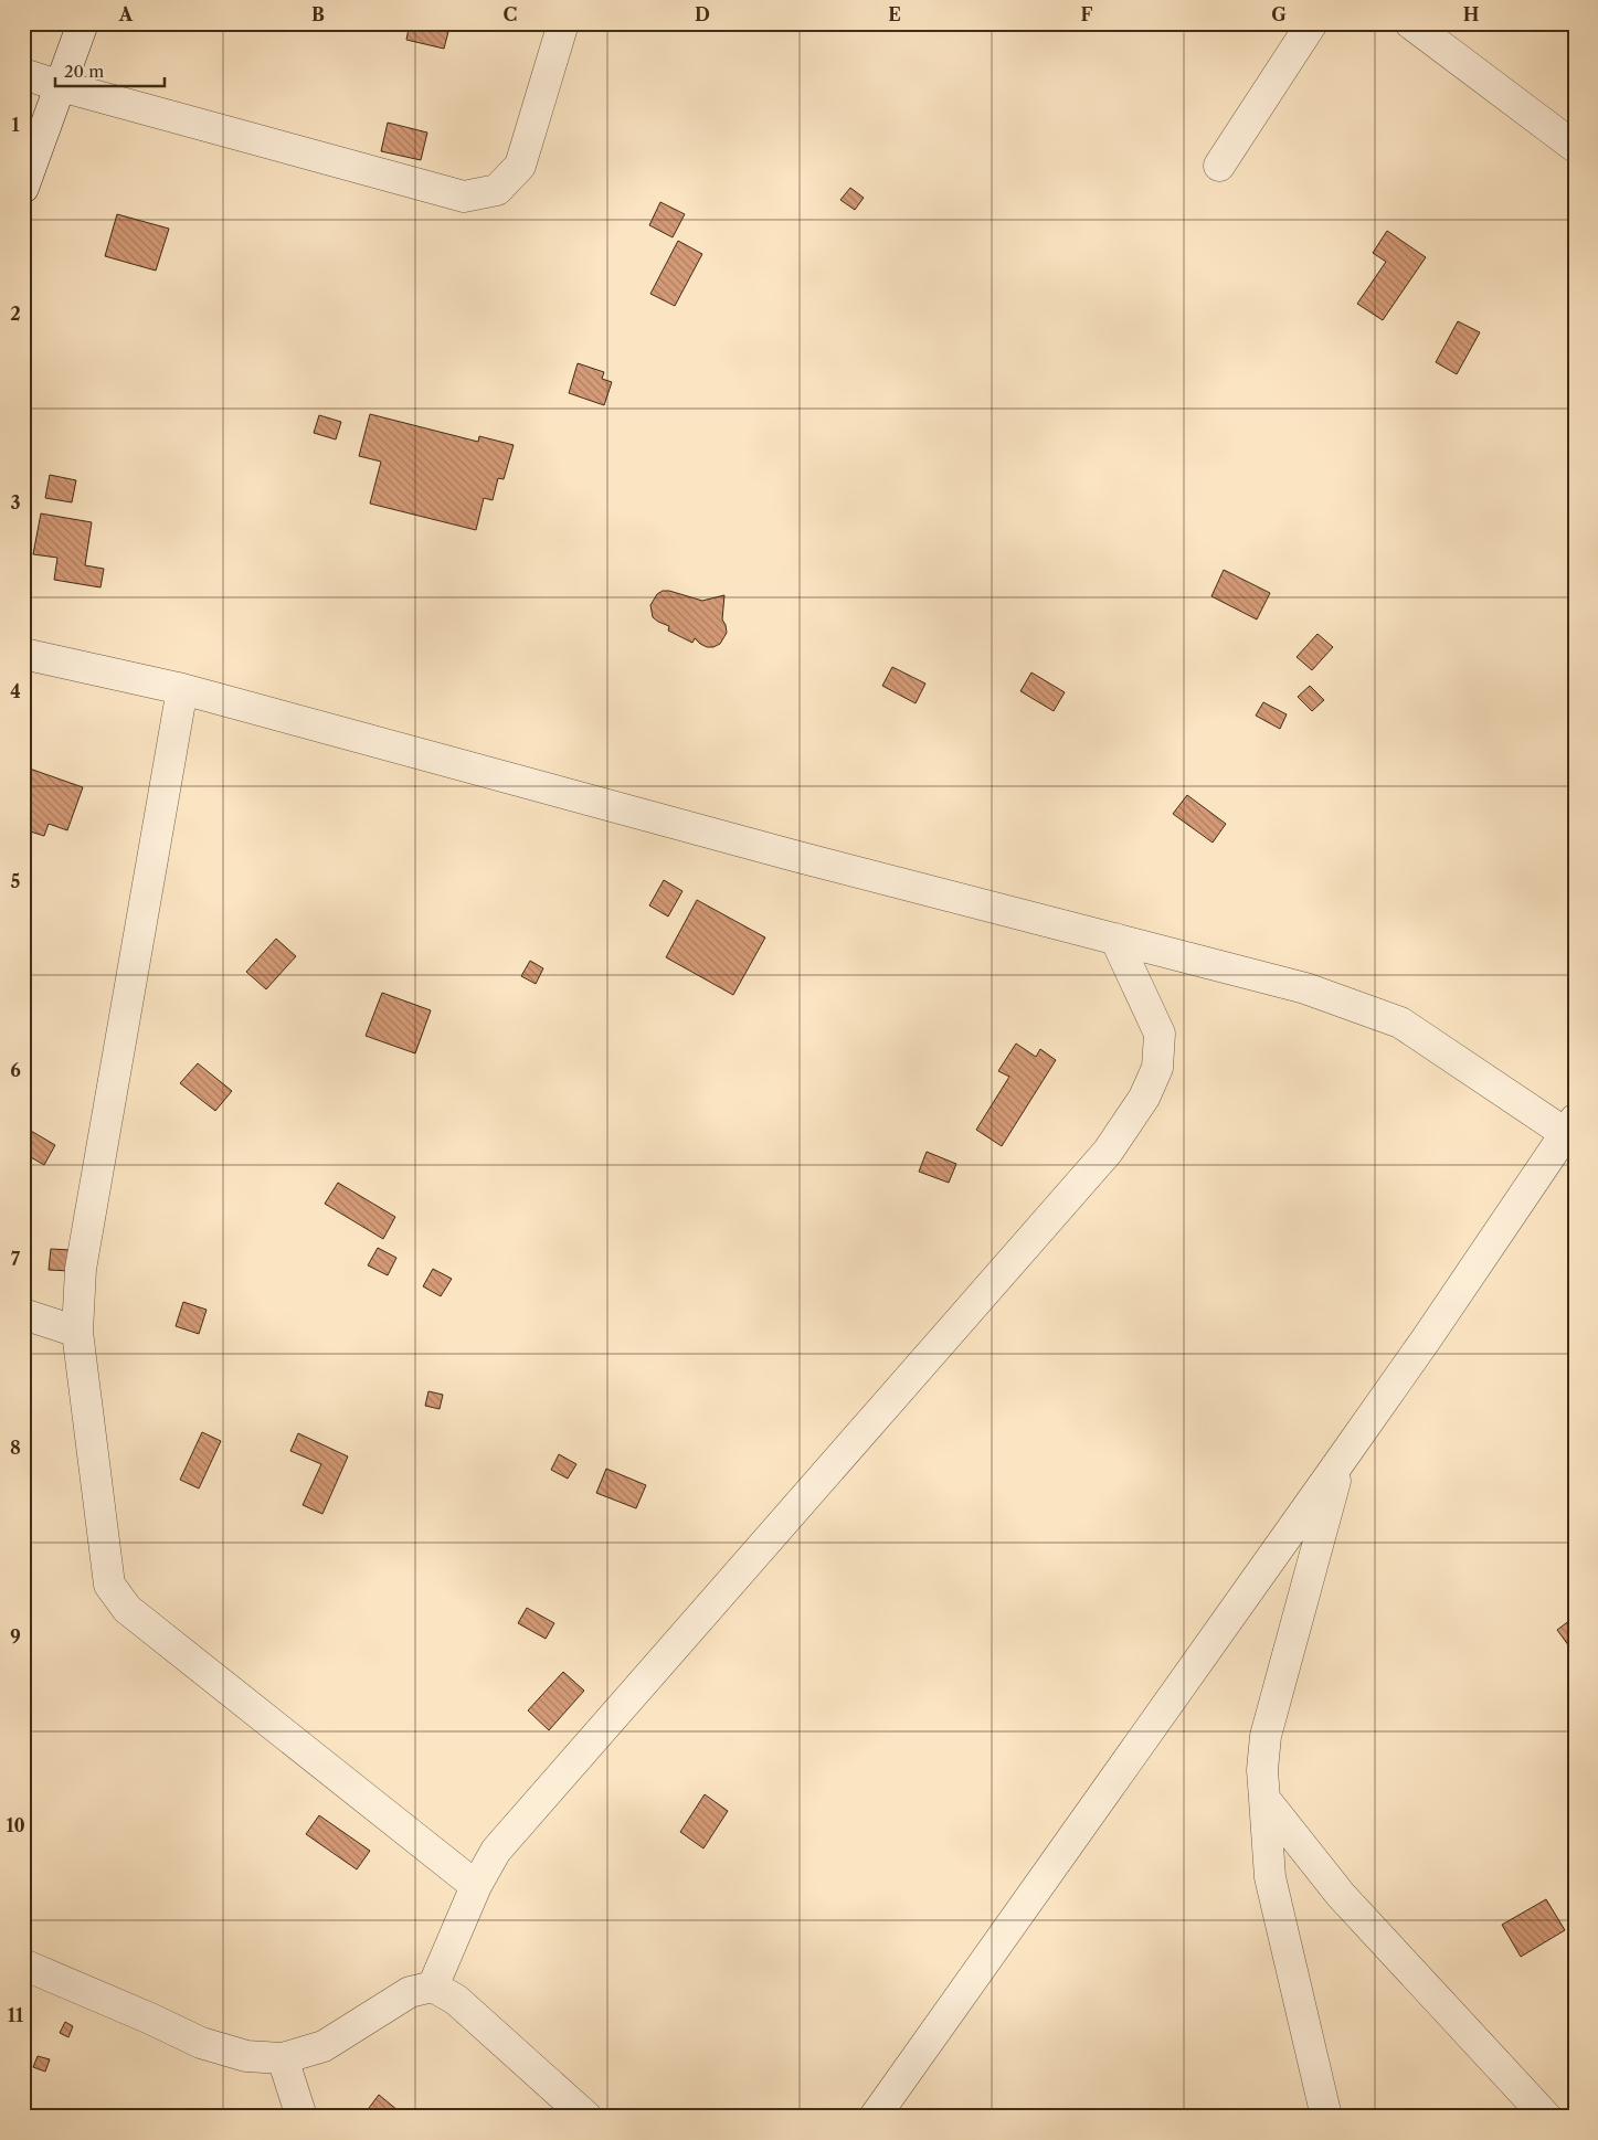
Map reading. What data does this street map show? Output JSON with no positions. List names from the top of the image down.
{
  "scale_bar": "20 m",
  "grid": {
    "columns": [
      "A",
      "B",
      "C",
      "D",
      "E",
      "F",
      "G",
      "H"
    ],
    "rows": [
      "1",
      "2",
      "3",
      "4",
      "5",
      "6",
      "7",
      "8",
      "9",
      "10",
      "11"
    ]
  }
}
